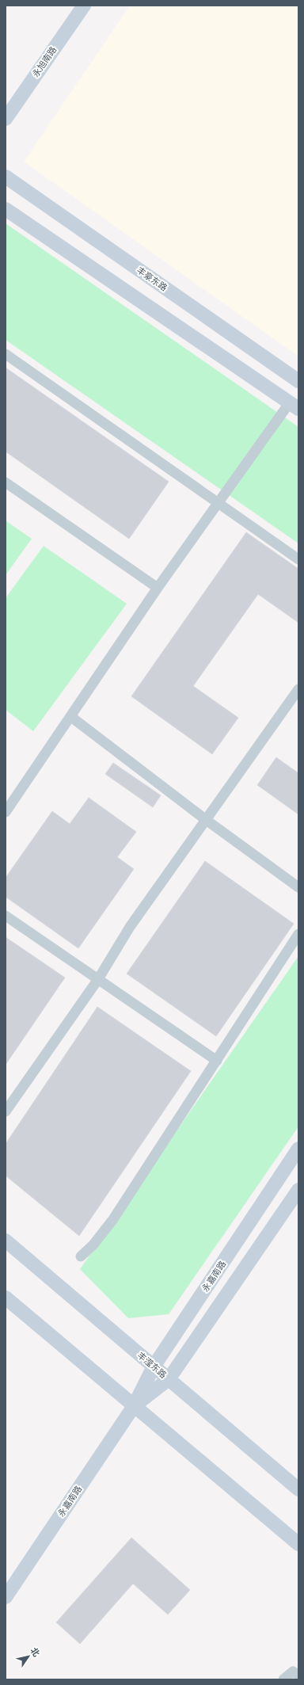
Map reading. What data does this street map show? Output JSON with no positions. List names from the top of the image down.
{
  "streets": {
    "street": [
      "永旭南路",
      "丰豪东路",
      "永嘉南路",
      "丰滢东路"
    ]
  },
  "crossings": [
    ["永嘉南路", "丰滢东路"]
  ],
  "north": "top right"
}
